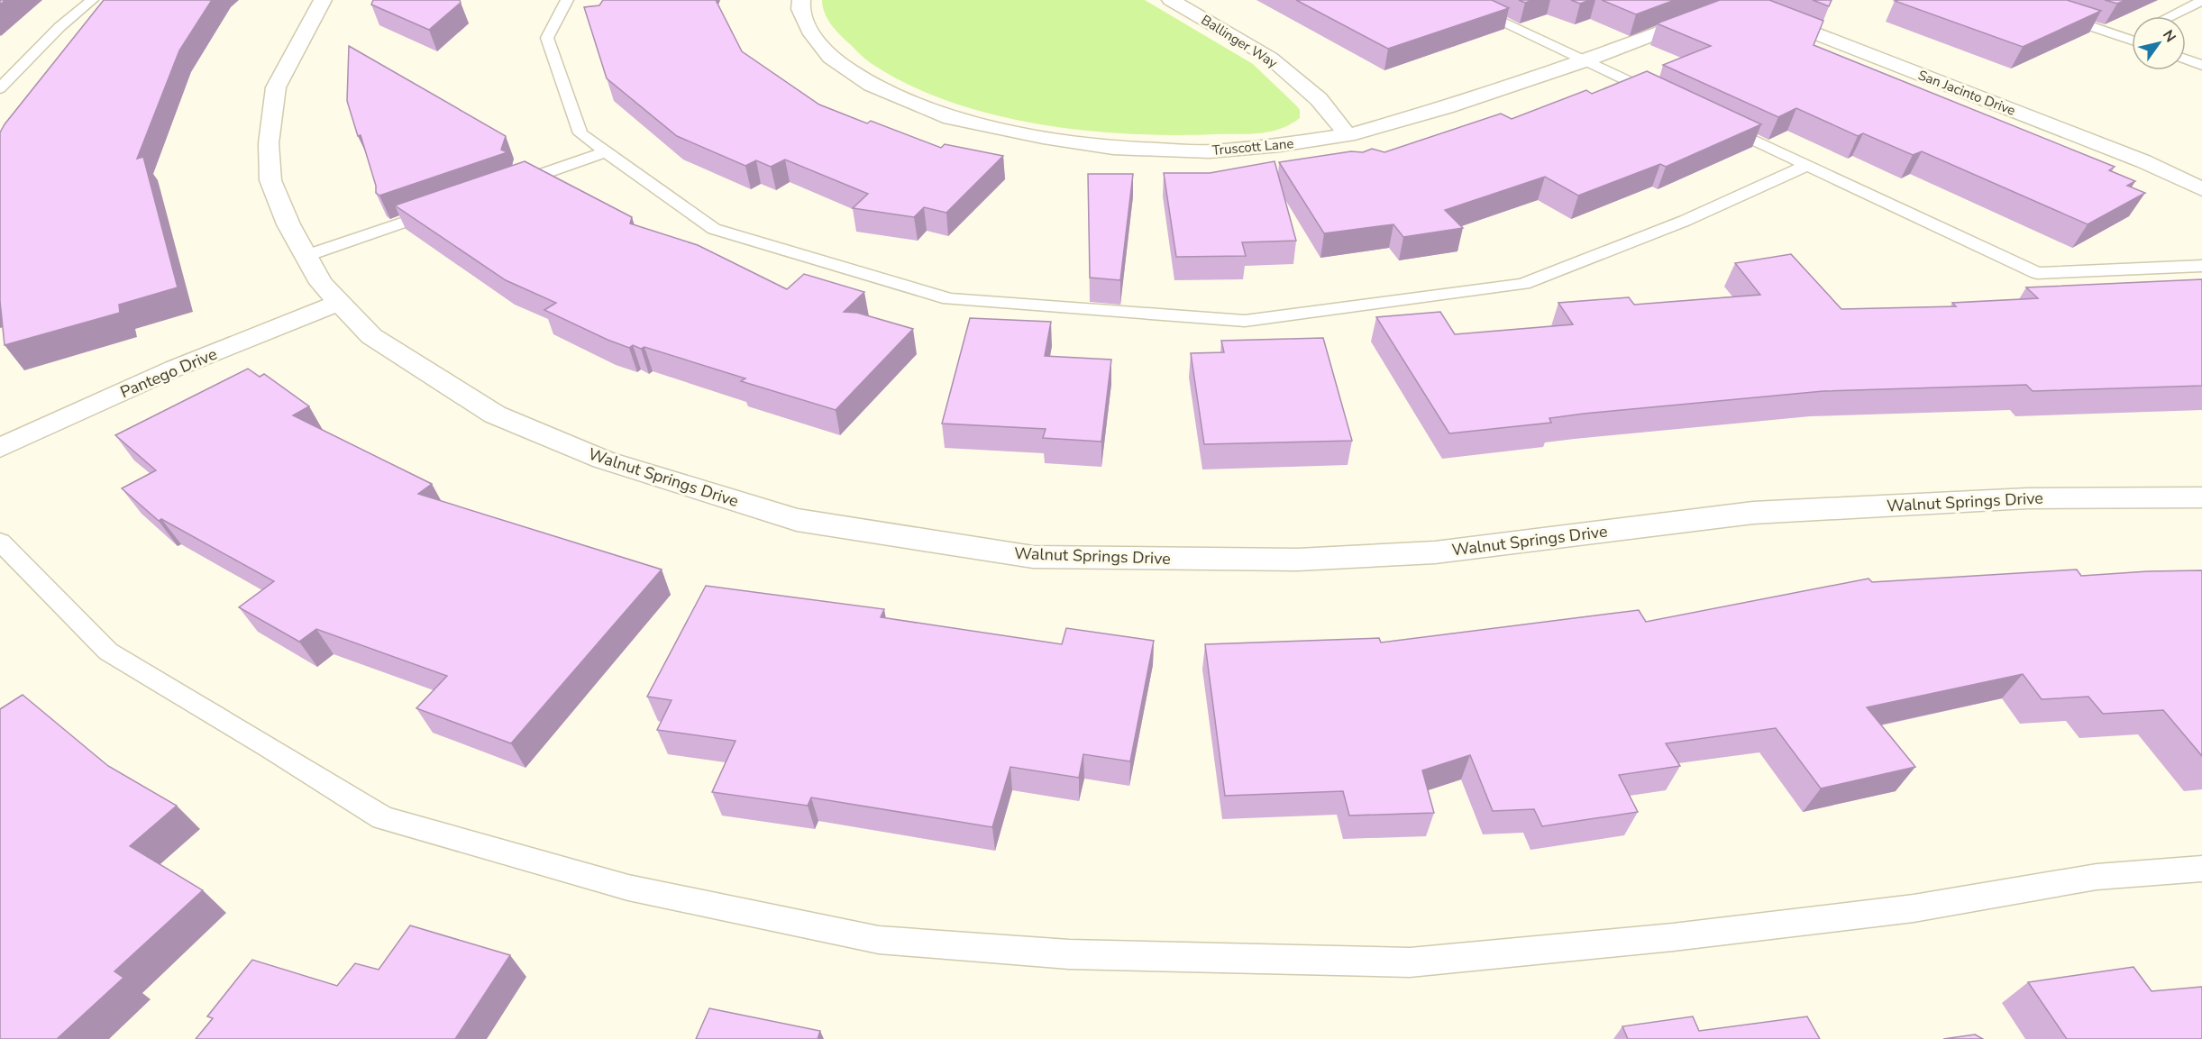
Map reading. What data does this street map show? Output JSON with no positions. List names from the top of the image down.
{
  "streets": {
    "street": [
      "Ballinger Way",
      "San Jacinto Drive",
      "Truscott Lane",
      "Pantego Drive",
      "Walnut Springs Drive"
    ]
  },
  "crossings": [
    ["Ballinger Way", "Truscott Lane"],
    ["San Jacinto Drive", "Truscott Lane"],
    ["Pantego Drive", "Walnut Springs Drive"]
  ],
  "north": "top right"
}
